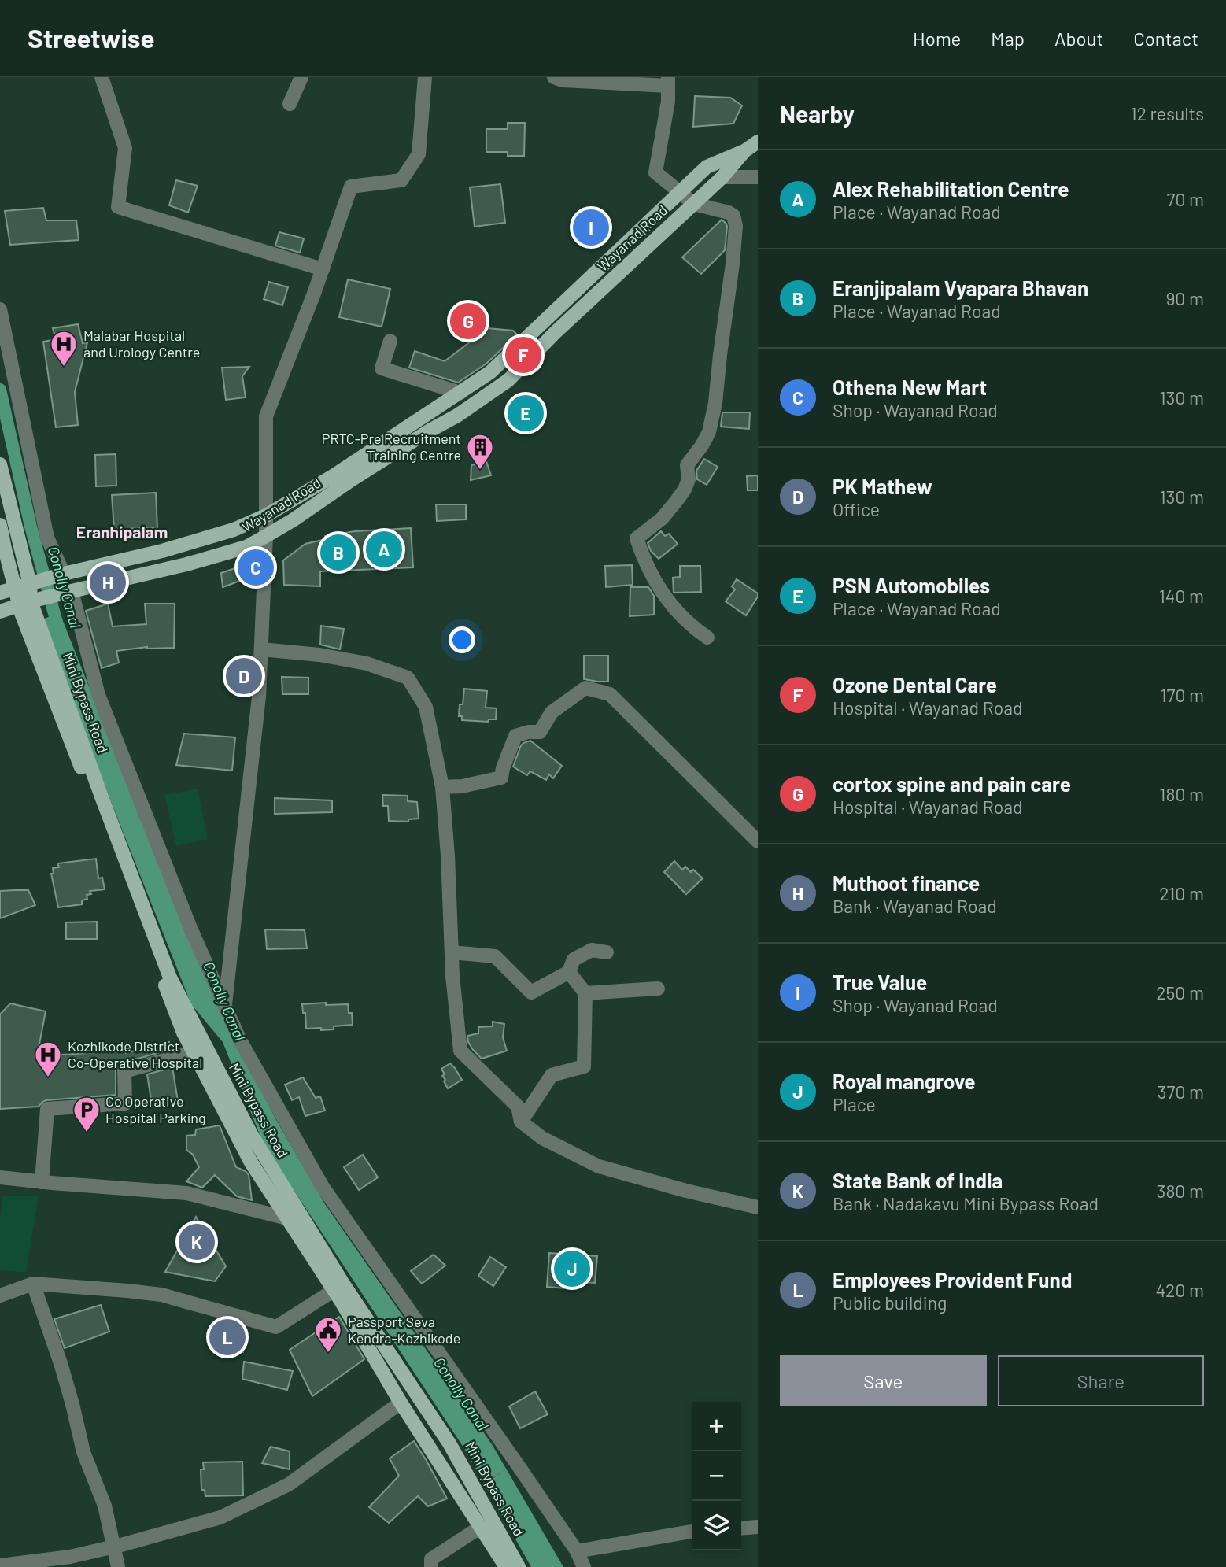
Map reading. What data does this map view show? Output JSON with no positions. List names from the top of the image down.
{
  "streets": {
    "main road": ["Wayanad Road", "Mini Bypass Road"]
  },
  "crossings": [
    ["Wayanad Road", "Mini Bypass Road"]
  ],
  "districts": ["Eranhipalam"],
  "water": ["Conolly Canal"],
  "places": {
    "hospital": ["Malabar Hospital and Urology Centre", "Kozhikode District Co-Operative Hospital"],
    "building": ["PRTC-Pre Recruitment Training Centre"],
    "parking": ["Co Operative Hospital Parking"],
    "public building": ["Passport Seva Kendra-Kozhikode"]
  },
  "page": {
    "header": "Streetwise",
    "nav": [
      "Home",
      "Map",
      "About",
      "Contact"
    ],
    "heading": ["Nearby", "12 results"],
    "list": [
      {
        "mark": "A",
        "name": "Alex Rehabilitation Centre",
        "note": "Place · Wayanad Road",
        "value": "70 m"
      },
      {
        "mark": "B",
        "name": "Eranjipalam Vyapara Bhavan",
        "note": "Place · Wayanad Road",
        "value": "90 m"
      },
      {
        "mark": "C",
        "name": "Othena New Mart",
        "note": "Shop · Wayanad Road",
        "value": "130 m"
      },
      {
        "mark": "D",
        "name": "PK Mathew",
        "note": "Office",
        "value": "130 m"
      },
      {
        "mark": "E",
        "name": "PSN Automobiles",
        "note": "Place · Wayanad Road",
        "value": "140 m"
      },
      {
        "mark": "F",
        "name": "Ozone Dental Care",
        "note": "Hospital · Wayanad Road",
        "value": "170 m"
      },
      {
        "mark": "G",
        "name": "cortox spine and pain care",
        "note": "Hospital · Wayanad Road",
        "value": "180 m"
      },
      {
        "mark": "H",
        "name": "Muthoot finance",
        "note": "Bank · Wayanad Road",
        "value": "210 m"
      },
      {
        "mark": "I",
        "name": "True Value",
        "note": "Shop · Wayanad Road",
        "value": "250 m"
      },
      {
        "mark": "J",
        "name": "Royal mangrove",
        "note": "Place",
        "value": "370 m"
      },
      {
        "mark": "K",
        "name": "State Bank of India",
        "note": "Bank · Nadakavu Mini Bypass Road",
        "value": "380 m"
      },
      {
        "mark": "L",
        "name": "Employees Provident Fund",
        "note": "Public building",
        "value": "420 m"
      }
    ],
    "pins": [
      "I",
      "G",
      "F",
      "E",
      "A",
      "B",
      "C",
      "H",
      "D",
      "K",
      "J",
      "L"
    ],
    "buttons": ["Save", "Share"],
    "map_buttons": ["+", "−"]
  }
}
